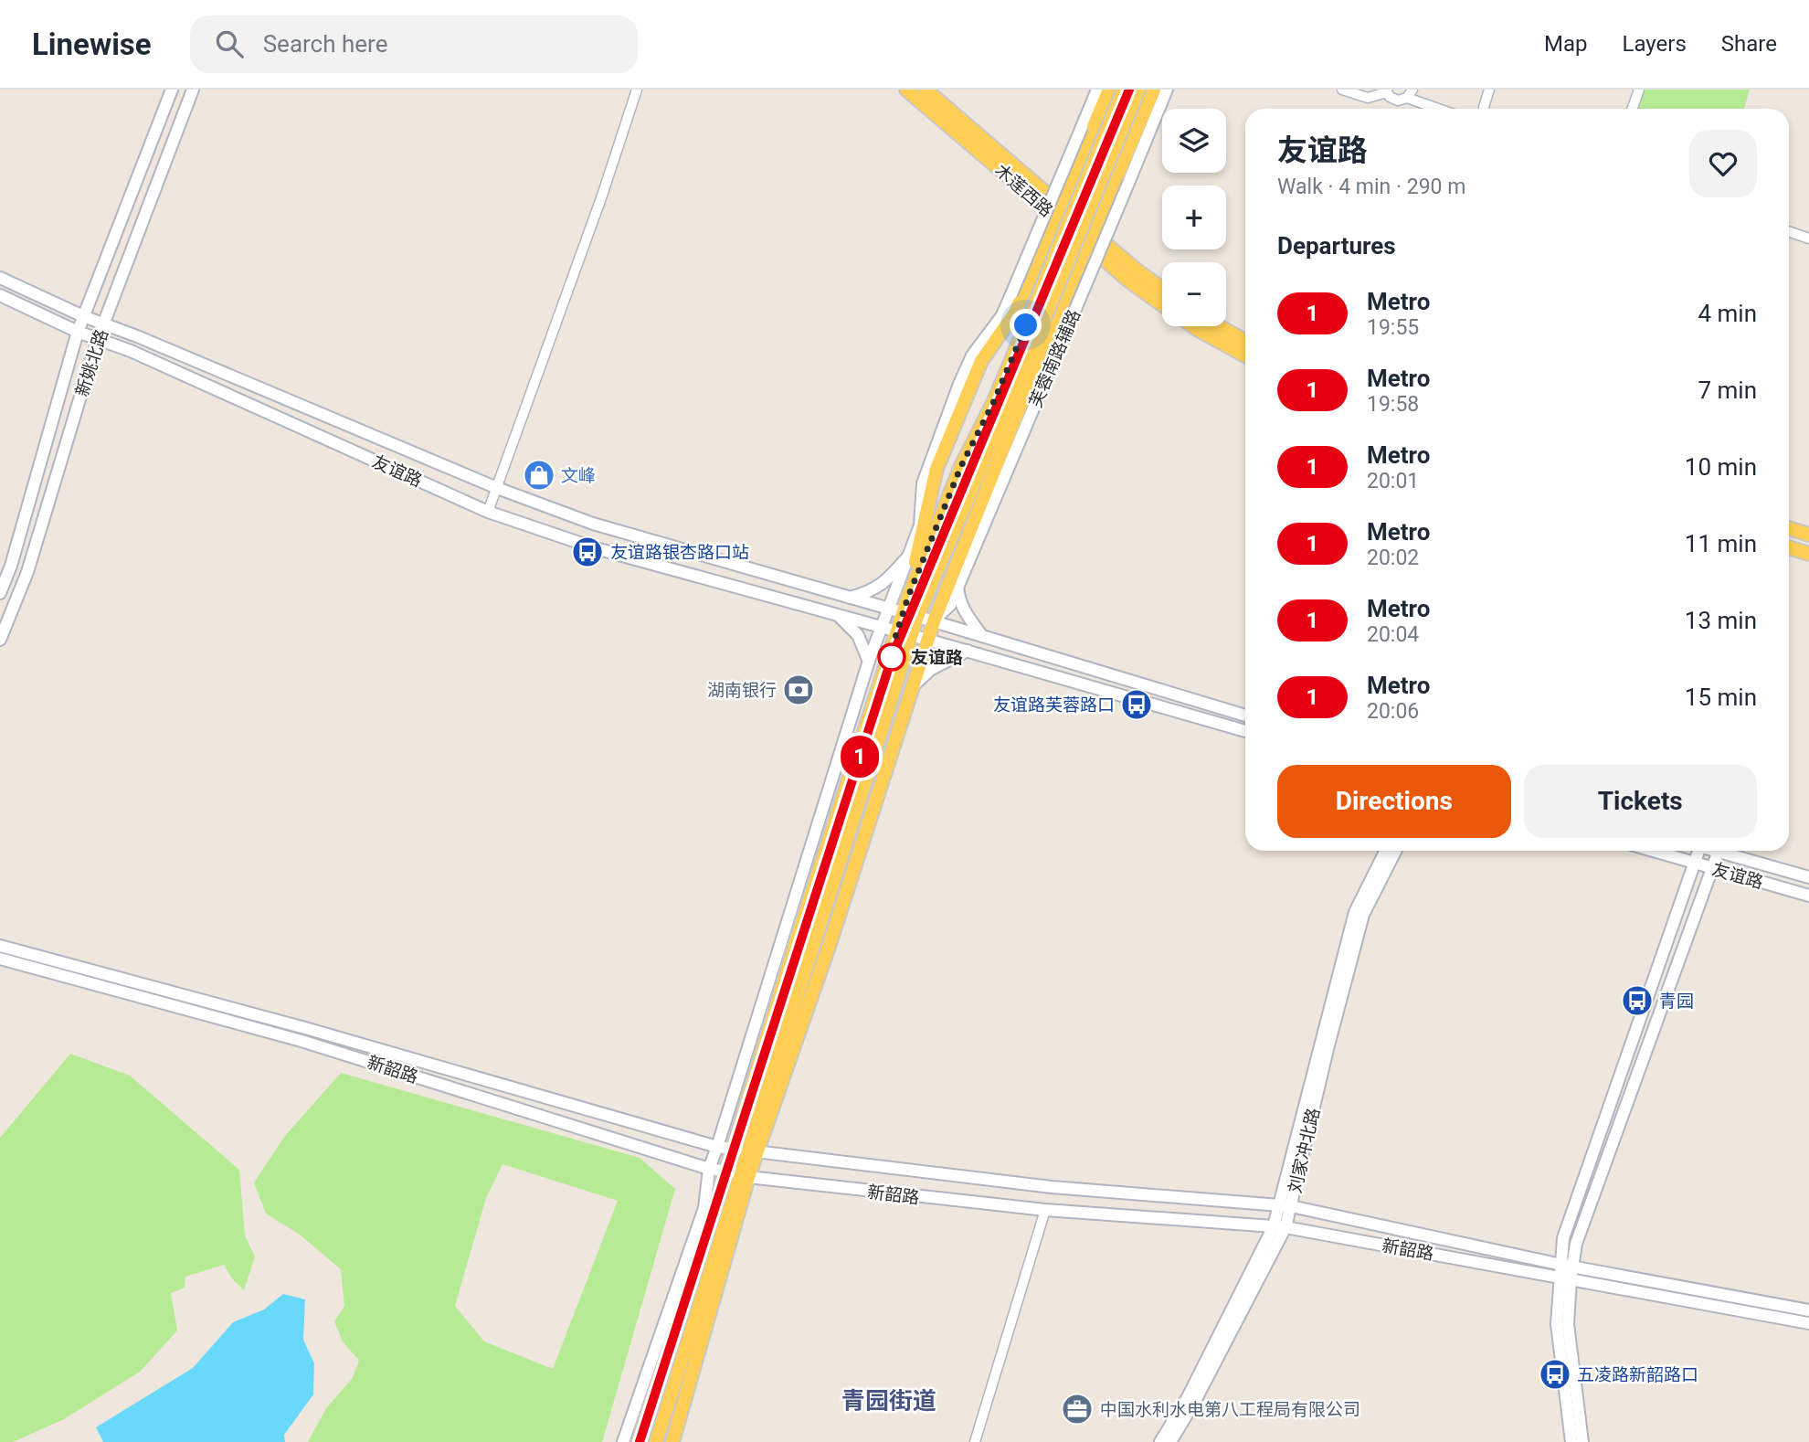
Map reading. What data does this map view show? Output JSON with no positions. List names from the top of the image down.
{
  "streets": {
    "main road": [
      "木莲西路",
      "芙蓉南路辅路",
      "新姚北路",
      "友谊路",
      "新韶路",
      "刘家冲北路"
    ]
  },
  "crossings": [
    ["芙蓉南路辅路", "友谊路"],
    ["新姚北路", "友谊路"],
    ["新韶路", "刘家冲北路"]
  ],
  "districts": ["青园街道"],
  "places": {
    "shop": ["文峰"],
    "bus stop": [
      "友谊路银杏路口站",
      "友谊路芙蓉路口",
      "青园",
      "五凌路新韶路口"
    ],
    "other": ["友谊路"],
    "bank": ["湖南银行"],
    "office": ["中国水利水电第八工程局有限公司"]
  },
  "lines": ["metro line 1"],
  "page": {
    "header": "Linewise",
    "search": "Search here",
    "nav": ["Map", "Layers", "Share"],
    "on_map": "1",
    "map_buttons": ["+", "−"],
    "heading": [
      ["友谊路", "Walk · 4 min · 290 m"],
      "Departures"
    ],
    "list": [
      {
        "mark": "1",
        "name": "Metro",
        "note": "19:55",
        "value": "4 min"
      },
      {
        "mark": "1",
        "name": "Metro",
        "note": "19:58",
        "value": "7 min"
      },
      {
        "mark": "1",
        "name": "Metro",
        "note": "20:01",
        "value": "10 min"
      },
      {
        "mark": "1",
        "name": "Metro",
        "note": "20:02",
        "value": "11 min"
      },
      {
        "mark": "1",
        "name": "Metro",
        "note": "20:04",
        "value": "13 min"
      },
      {
        "mark": "1",
        "name": "Metro",
        "note": "20:06",
        "value": "15 min"
      }
    ],
    "buttons": ["Directions", "Tickets"]
  }
}
